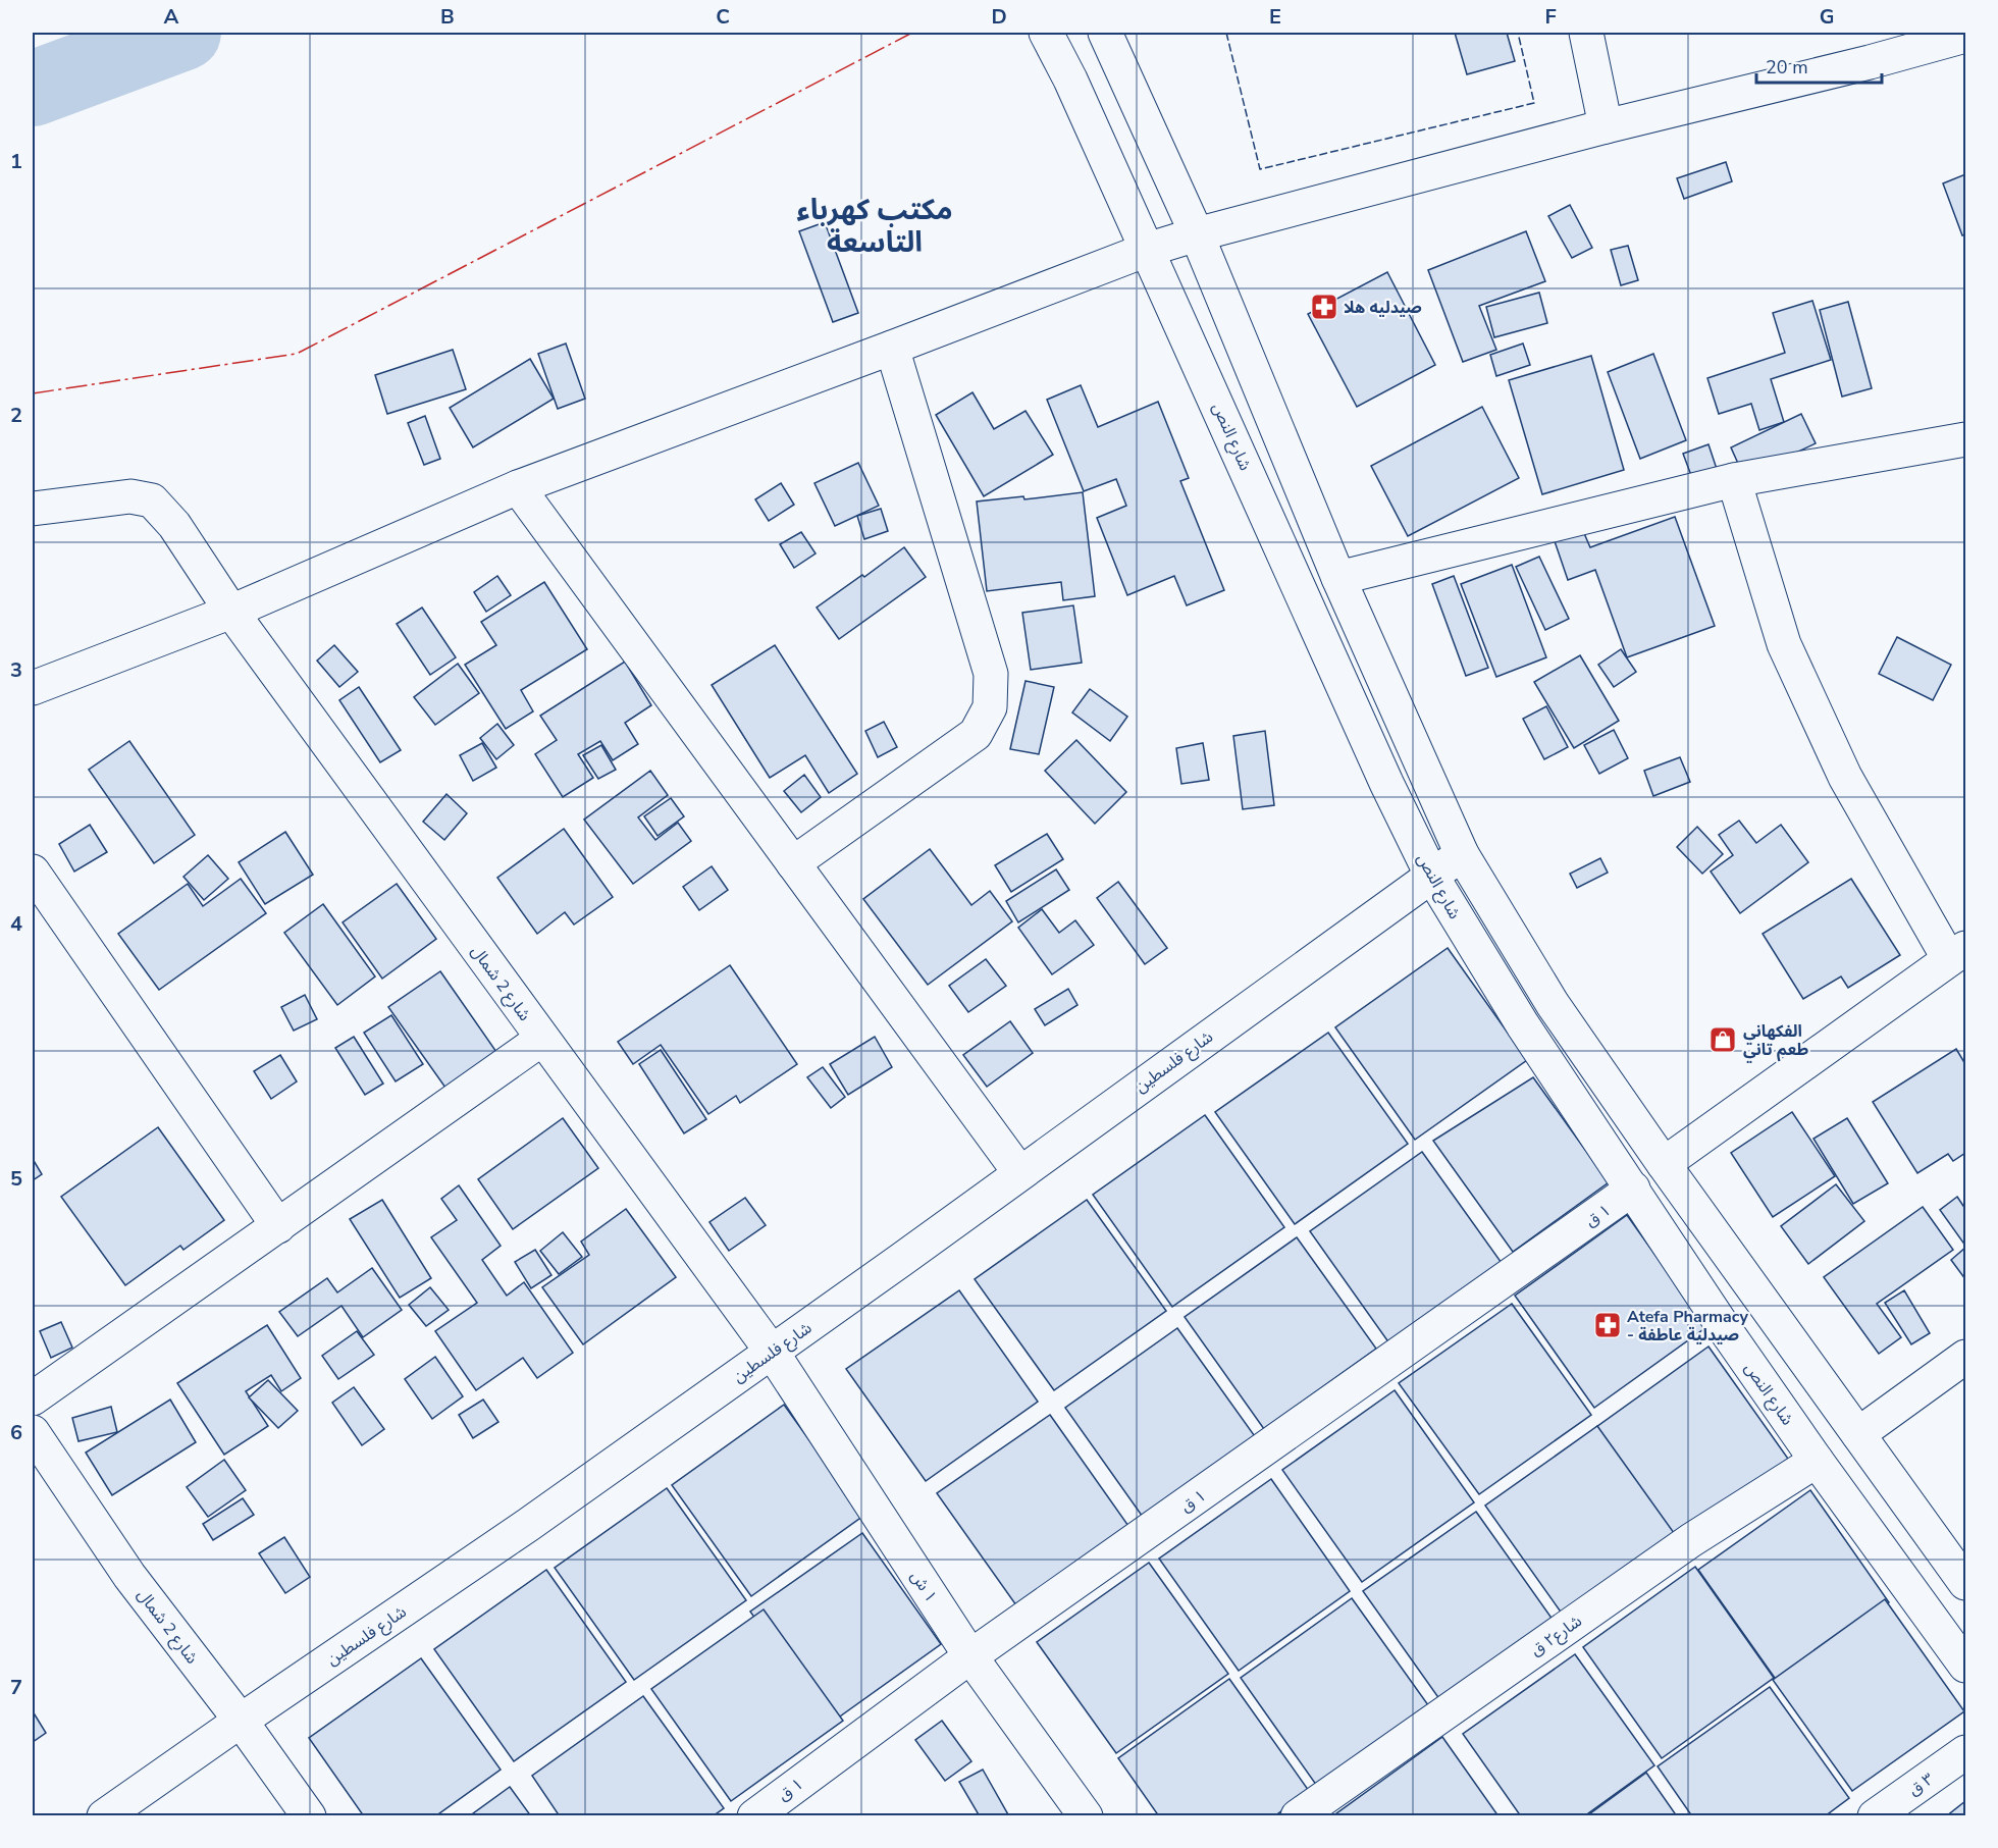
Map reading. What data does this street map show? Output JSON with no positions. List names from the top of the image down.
{
  "streets": {
    "street": [
      "شارع النص",
      "شارع 2 شمال",
      "شارع فلسطين",
      "١ ق",
      "١ ش",
      "شارع٢ ق",
      "٣ ق"
    ]
  },
  "crossings": [
    ["شارع النص", "شارع فلسطين"],
    ["شارع النص", "١ ق"],
    ["شارع النص", "شارع٢ ق"],
    ["شارع 2 شمال", "شارع فلسطين"],
    ["شارع 2 شمال", "١ ش"],
    ["شارع فلسطين", "١ ش"],
    ["١ ق", "١ ش"]
  ],
  "districts": ["مكتب كهرباء التاسعة"],
  "places": {
    "pharmacy": ["صيدليه هلا", "Atefa Pharmacy - صيدلية عاطفة"],
    "shop": ["الفكهاني طعم تاني"]
  },
  "scale_bar": "20 m",
  "grid": {
    "columns": [
      "A",
      "B",
      "C",
      "D",
      "E",
      "F",
      "G"
    ],
    "rows": [
      "1",
      "2",
      "3",
      "4",
      "5",
      "6",
      "7"
    ]
  }
}
